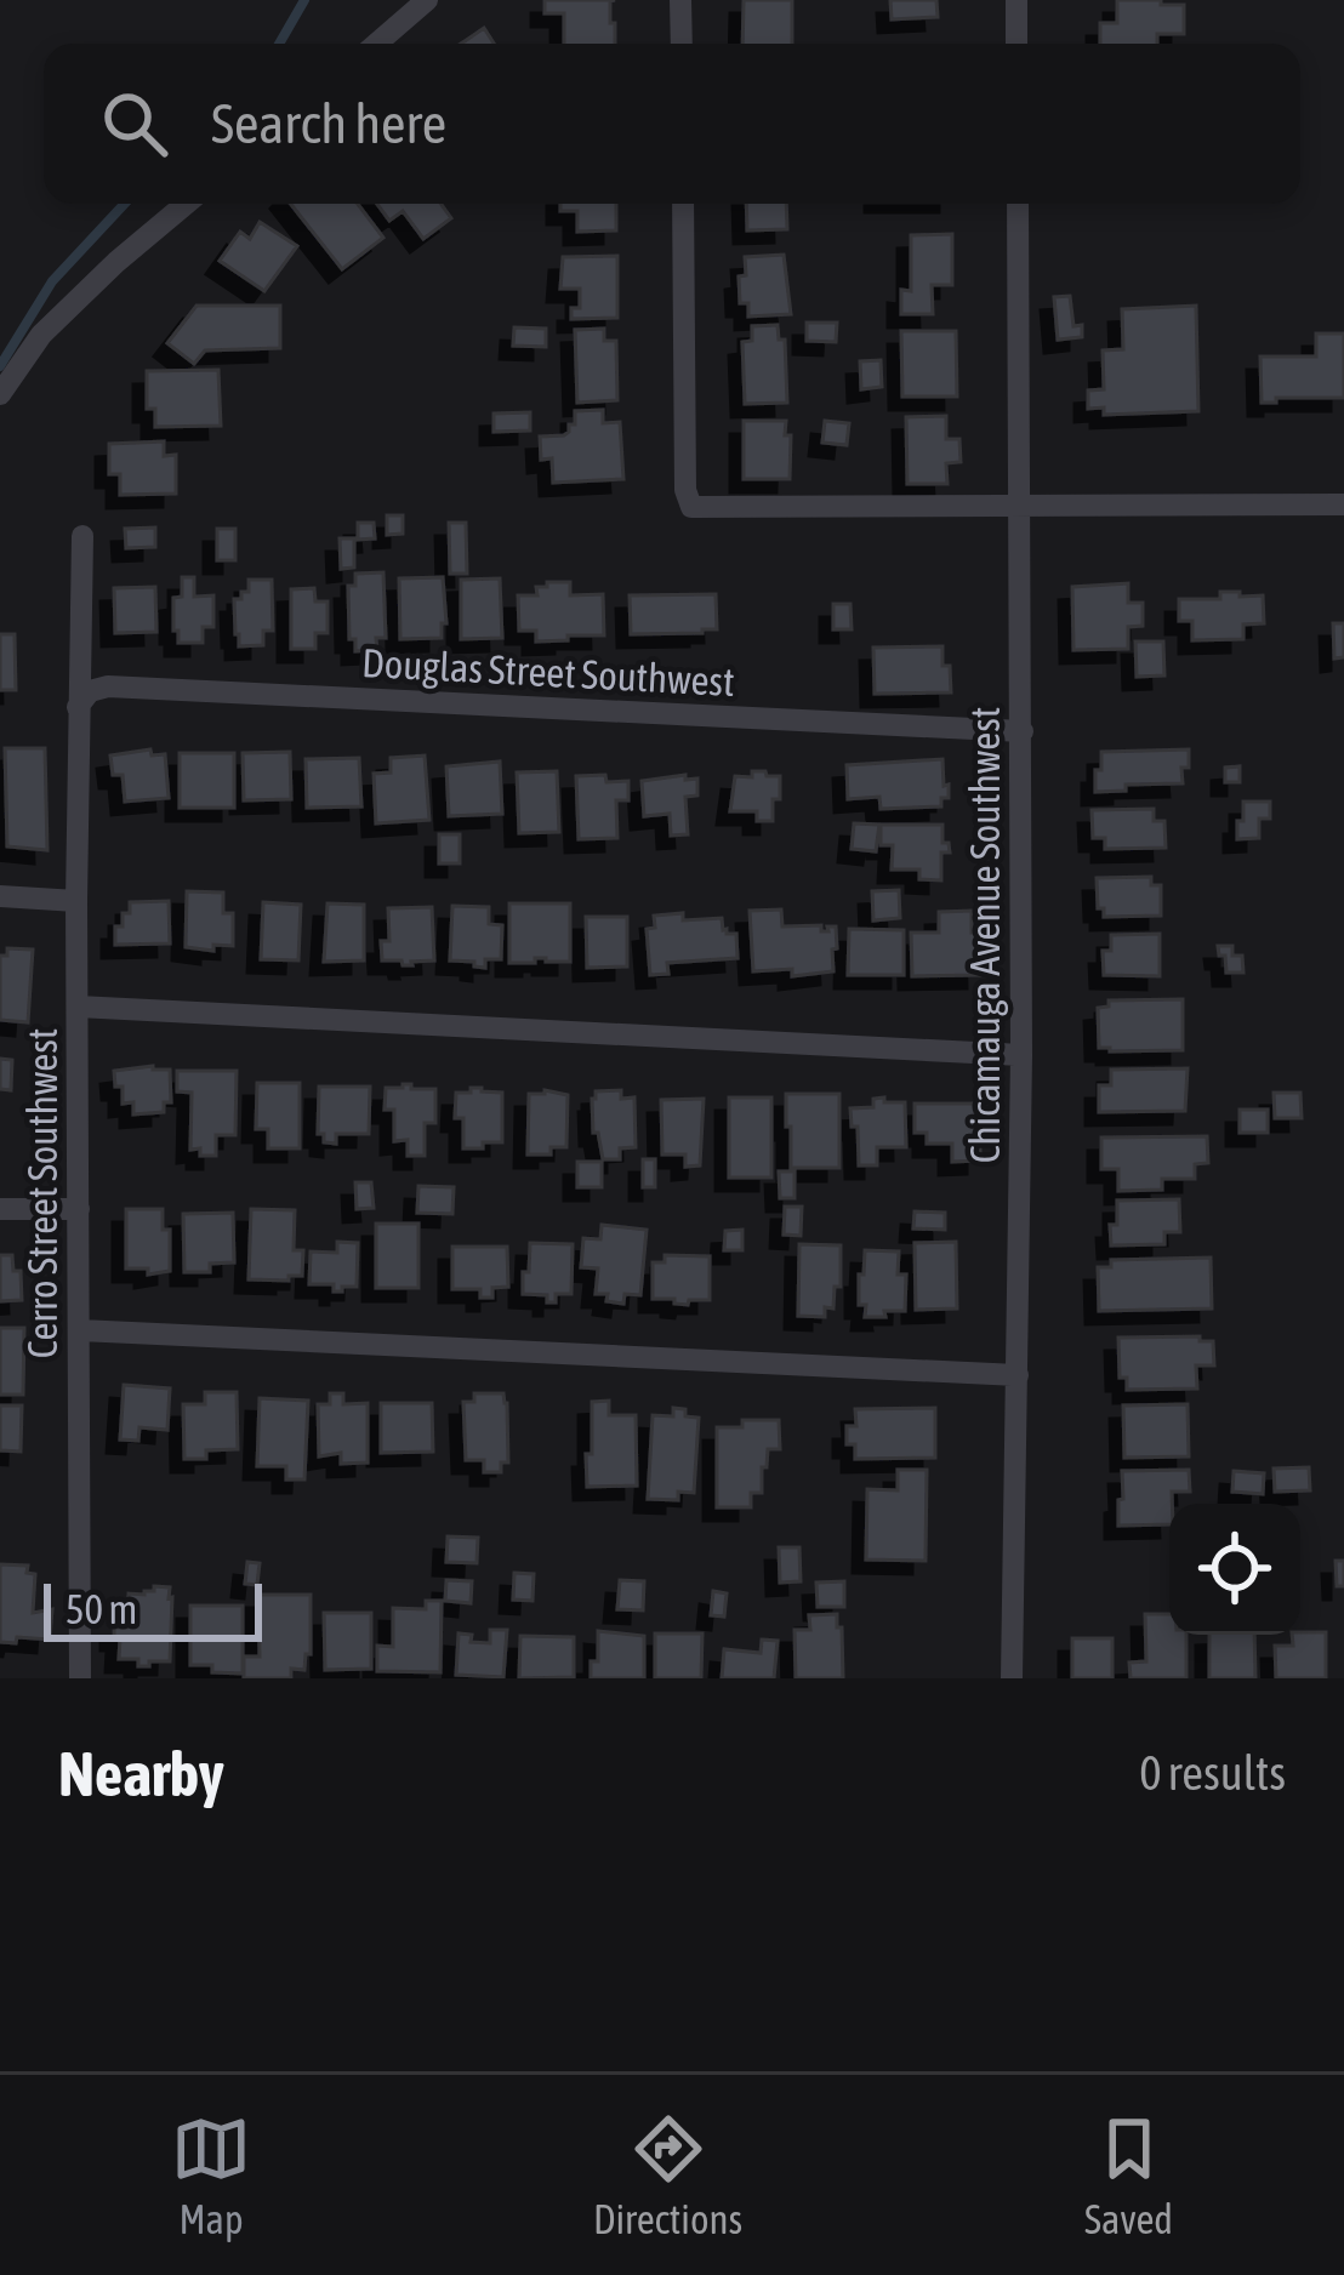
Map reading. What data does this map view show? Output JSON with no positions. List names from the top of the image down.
{
  "streets": {
    "street": ["Douglas Street Southwest", "Chicamauga Avenue Southwest", "Cerro Street Southwest"]
  },
  "crossings": [
    ["Douglas Street Southwest", "Chicamauga Avenue Southwest"],
    ["Douglas Street Southwest", "Cerro Street Southwest"]
  ],
  "scale_bar": "50 m",
  "page": {
    "search": "Search here",
    "scale": "50 m",
    "heading": ["Nearby", "0 results"],
    "nav": ["Map", "Directions", "Saved"]
  }
}
